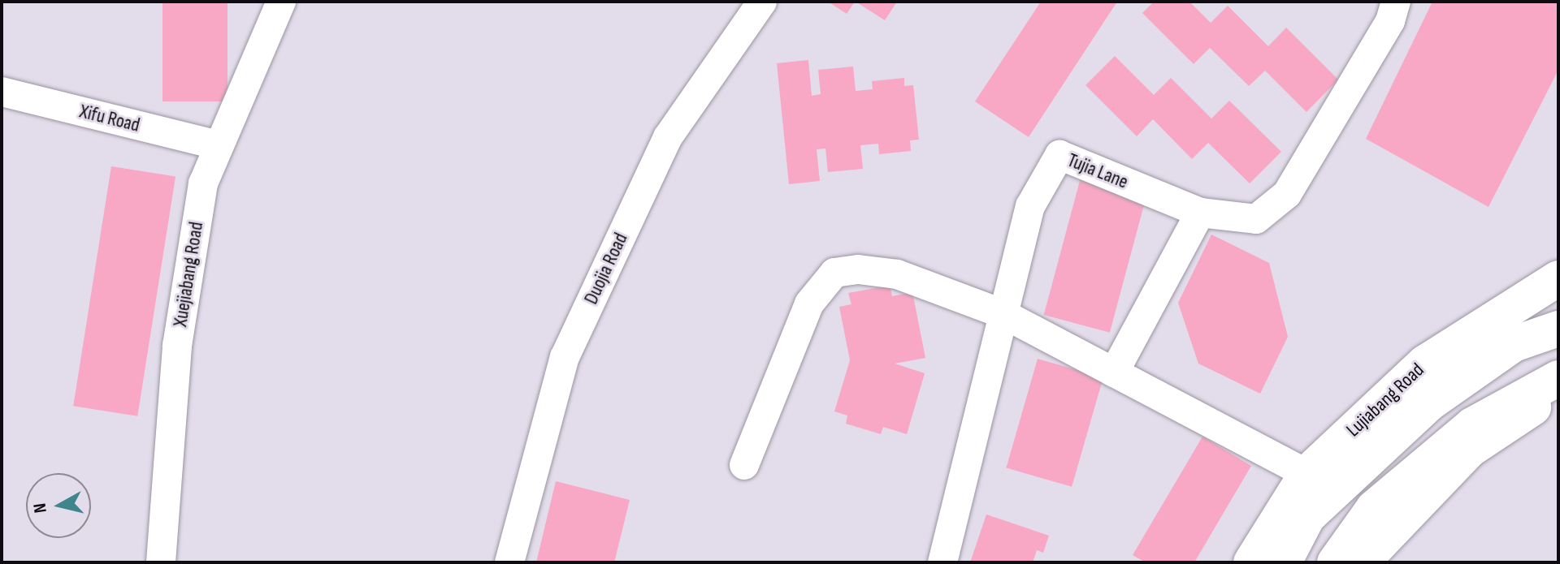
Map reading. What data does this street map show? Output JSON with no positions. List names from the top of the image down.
{
  "streets": {
    "main road": ["Lujiabang Road"],
    "street": [
      "Xifu Road",
      "Tujia Lane",
      "Duojia Road",
      "Xuejiabang Road"
    ]
  },
  "crossings": [
    ["Xifu Road", "Xuejiabang Road"]
  ],
  "north": "left"
}
